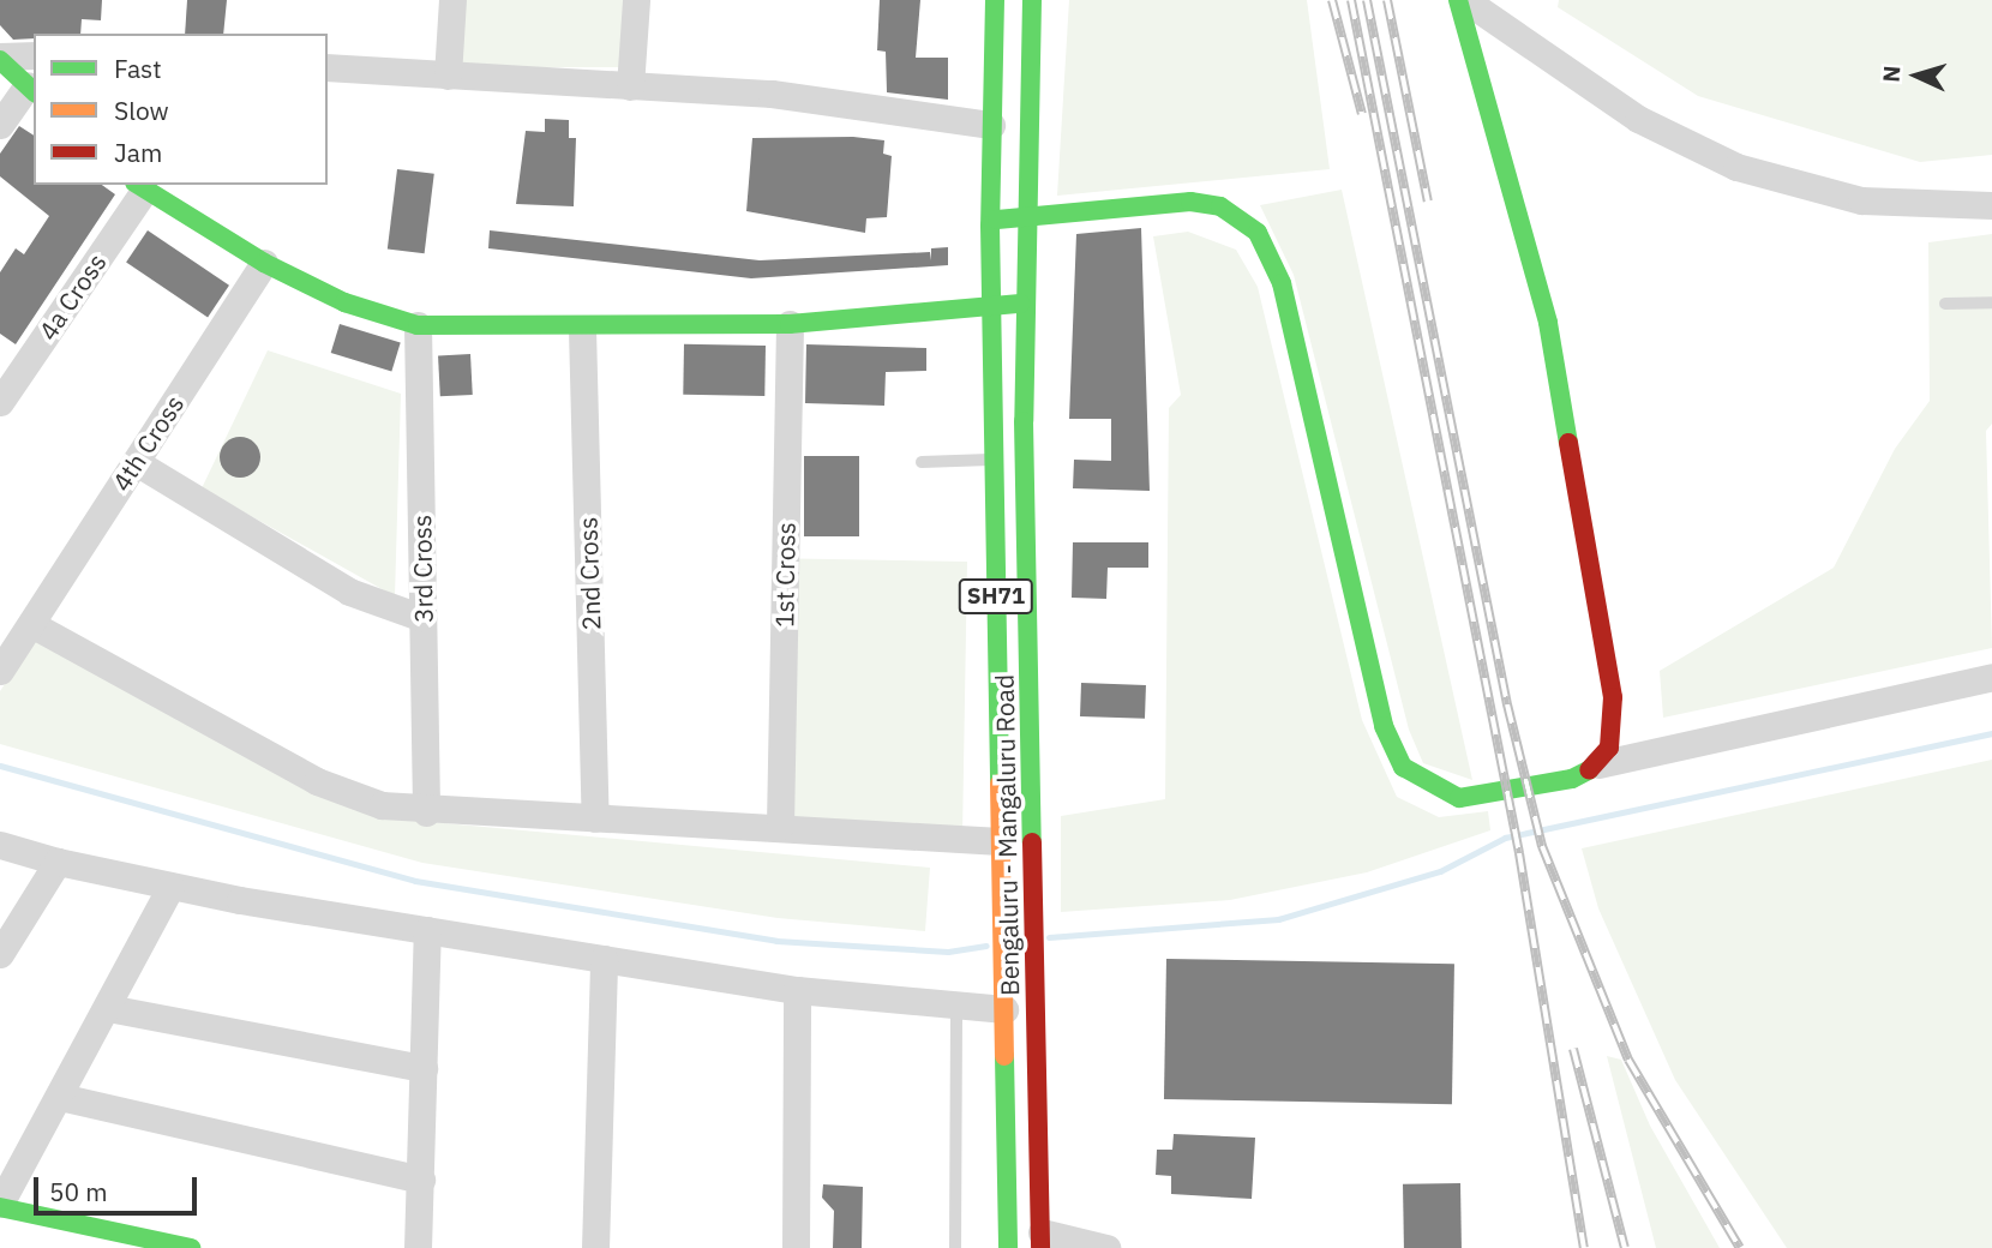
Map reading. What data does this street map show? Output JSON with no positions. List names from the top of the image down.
{
  "streets": {
    "street": [
      "4a Cross",
      "4th Cross",
      "3rd Cross",
      "2nd Cross",
      "1st Cross",
      "SH71",
      "Bengaluru - Mangaluru Road"
    ]
  },
  "crossings": [
    ["SH71", "Bengaluru - Mangaluru Road"]
  ],
  "legend": ["Fast", "Slow", "Jam"],
  "scale_bar": "50 m",
  "north": "left"
}
